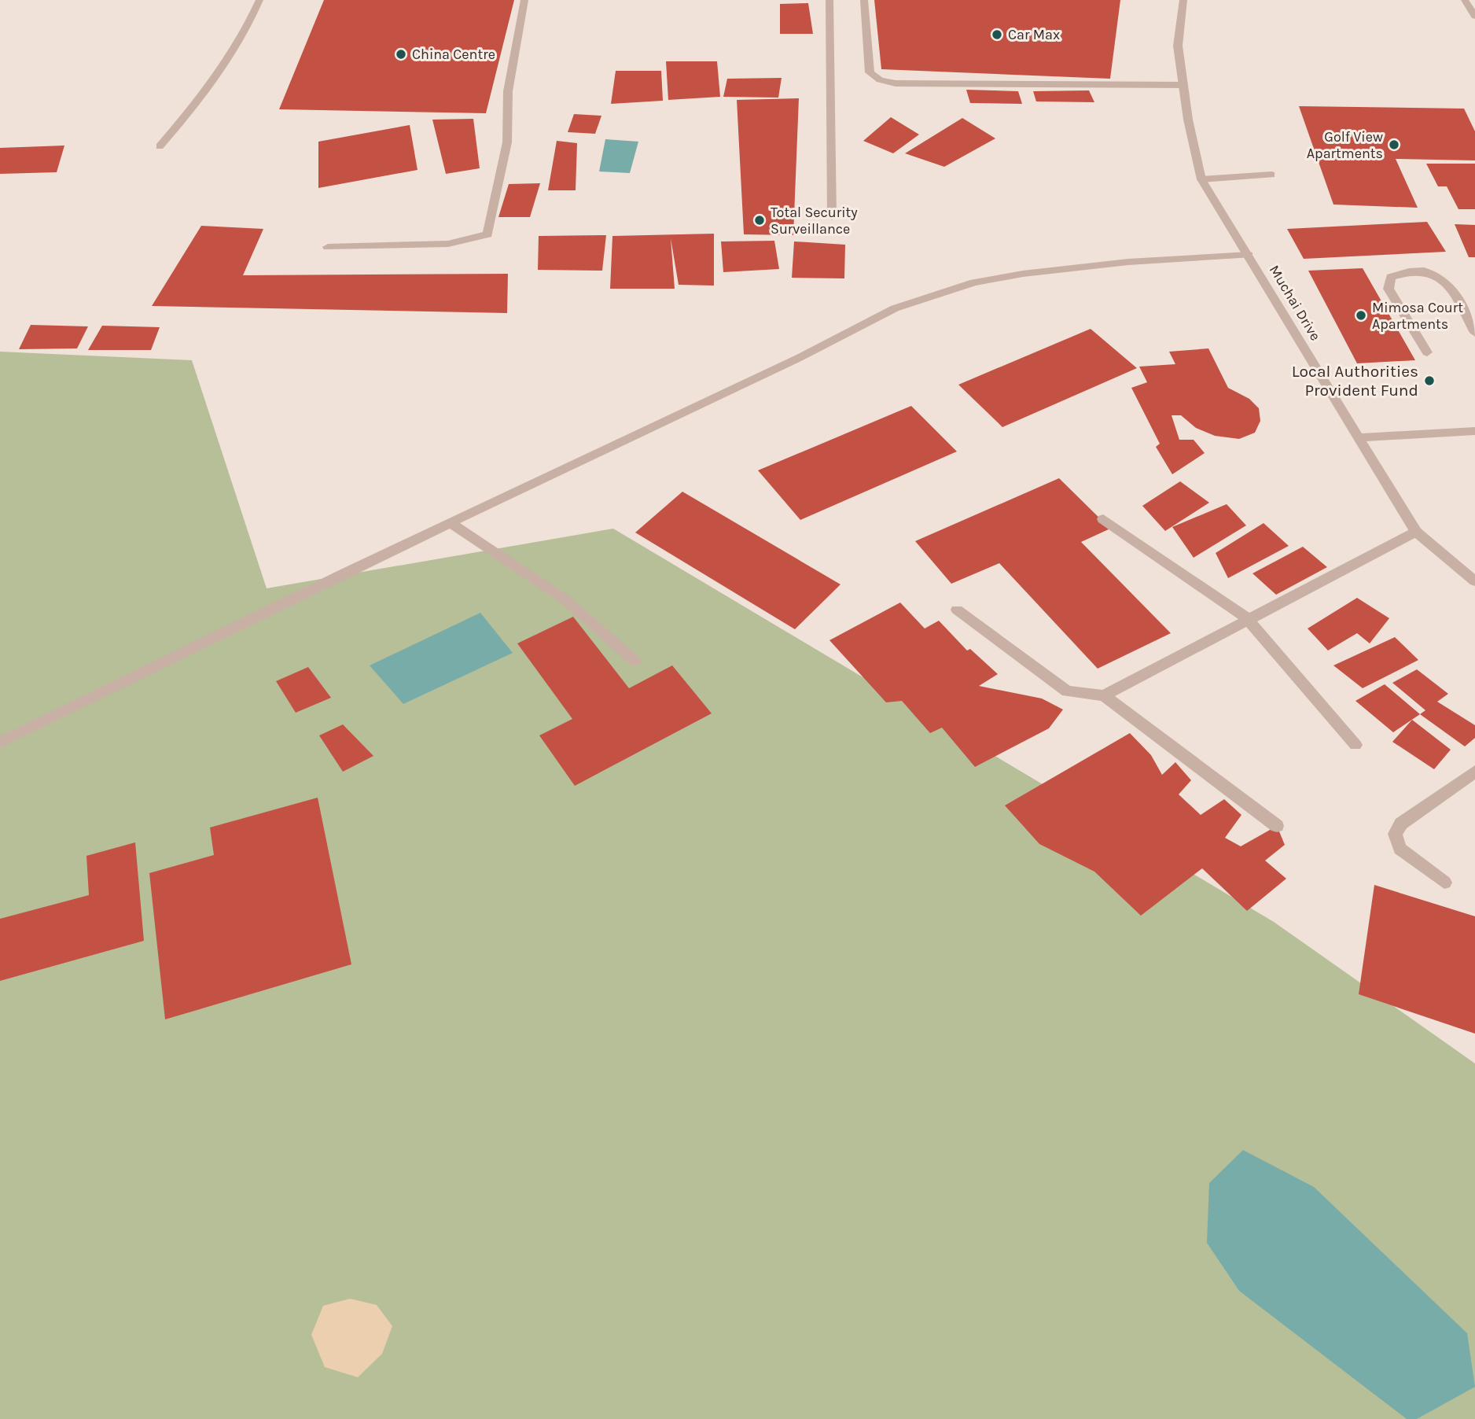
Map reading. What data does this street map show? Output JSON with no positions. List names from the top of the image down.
{
  "streets": {
    "street": ["Muchai Drive"]
  },
  "places": [
    "Car Max",
    "China Centre",
    "Golf View Apartments",
    "Total Security Surveillance",
    "Mimosa Court Apartments",
    "Local Authorities Provident Fund"
  ]
}
